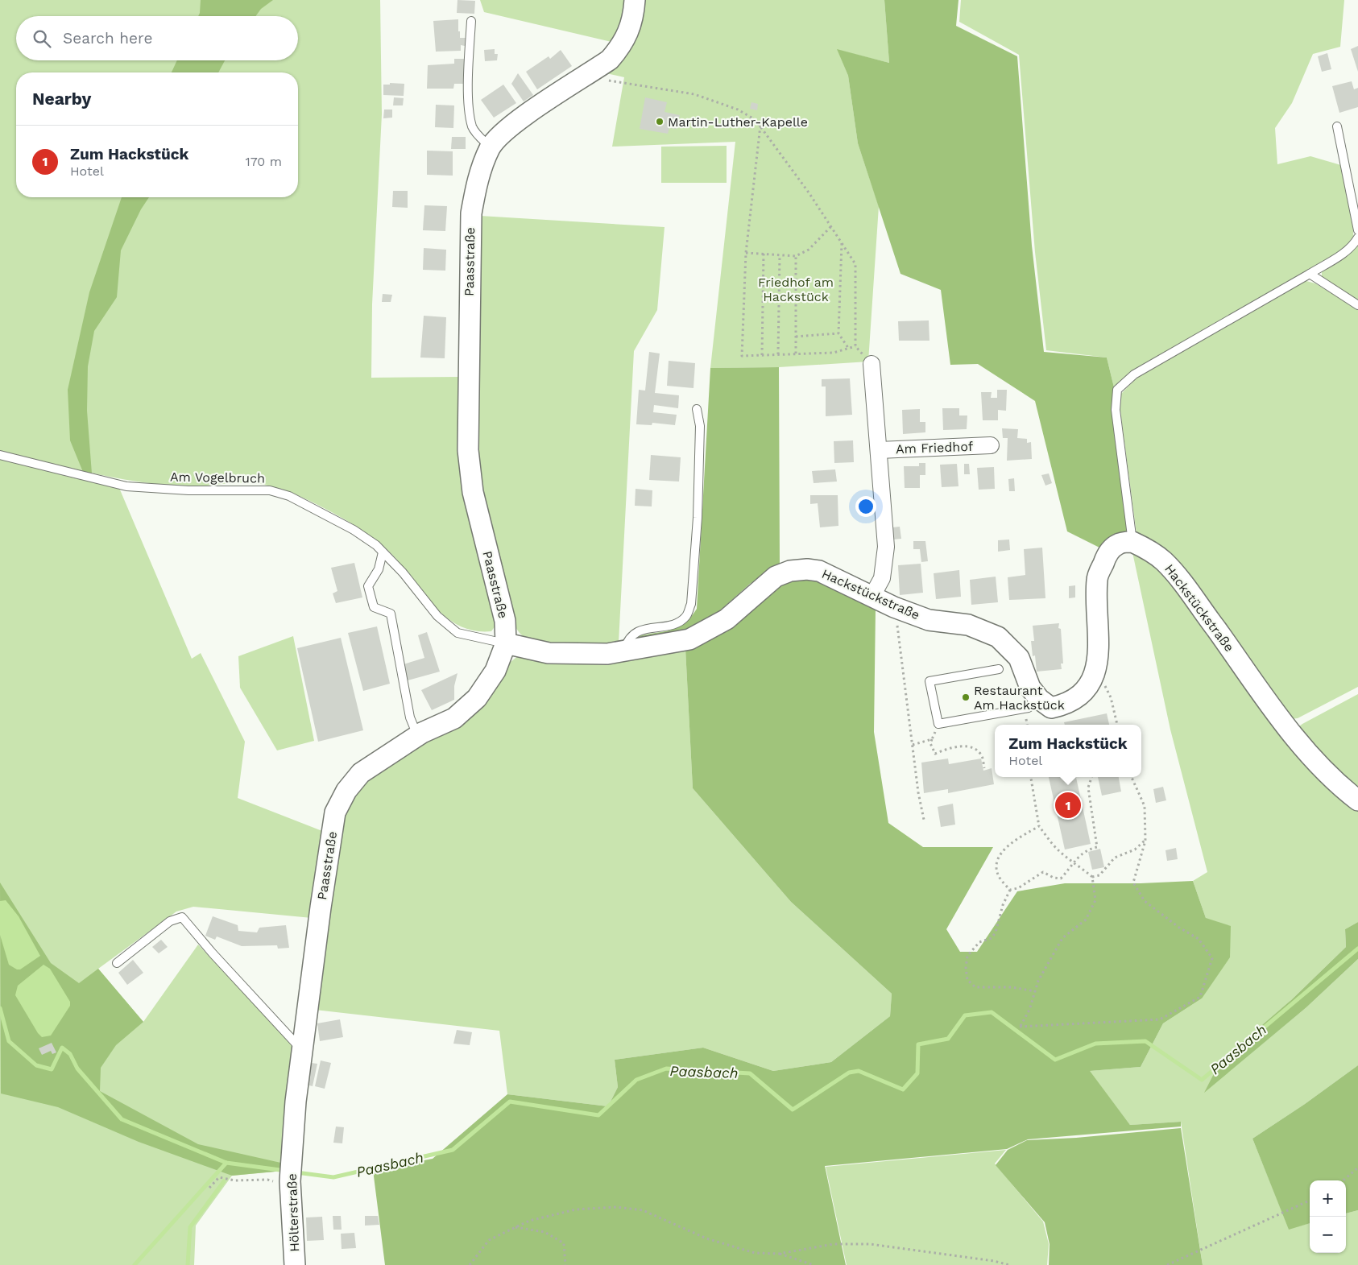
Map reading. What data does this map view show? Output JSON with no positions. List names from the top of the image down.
{
  "streets": {
    "street": [
      "Paasstraße",
      "Am Friedhof",
      "Hackstückstraße",
      "Hölterstraße"
    ],
    "lane": ["Am Vogelbruch"]
  },
  "crossings": [
    ["Paasstraße", "Am Vogelbruch"],
    ["Paasstraße", "Hackstückstraße"],
    ["Paasstraße", "Hölterstraße"],
    ["Am Friedhof", "Hackstückstraße"],
    ["Am Vogelbruch", "Hackstückstraße"]
  ],
  "water": ["Paasbach"],
  "parks": ["Friedhof am Hackstück"],
  "places": ["Martin-Luther-Kapelle", "Restaurant Am Hackstück"],
  "page": {
    "search": "Search here",
    "heading": "Nearby",
    "list": [
      {
        "mark": "1",
        "name": "Zum Hackstück",
        "note": "Hotel",
        "value": "170 m"
      }
    ],
    "popup": ["Zum Hackstück", "Hotel"],
    "pins": "1",
    "map_buttons": ["+", "−"]
  }
}
